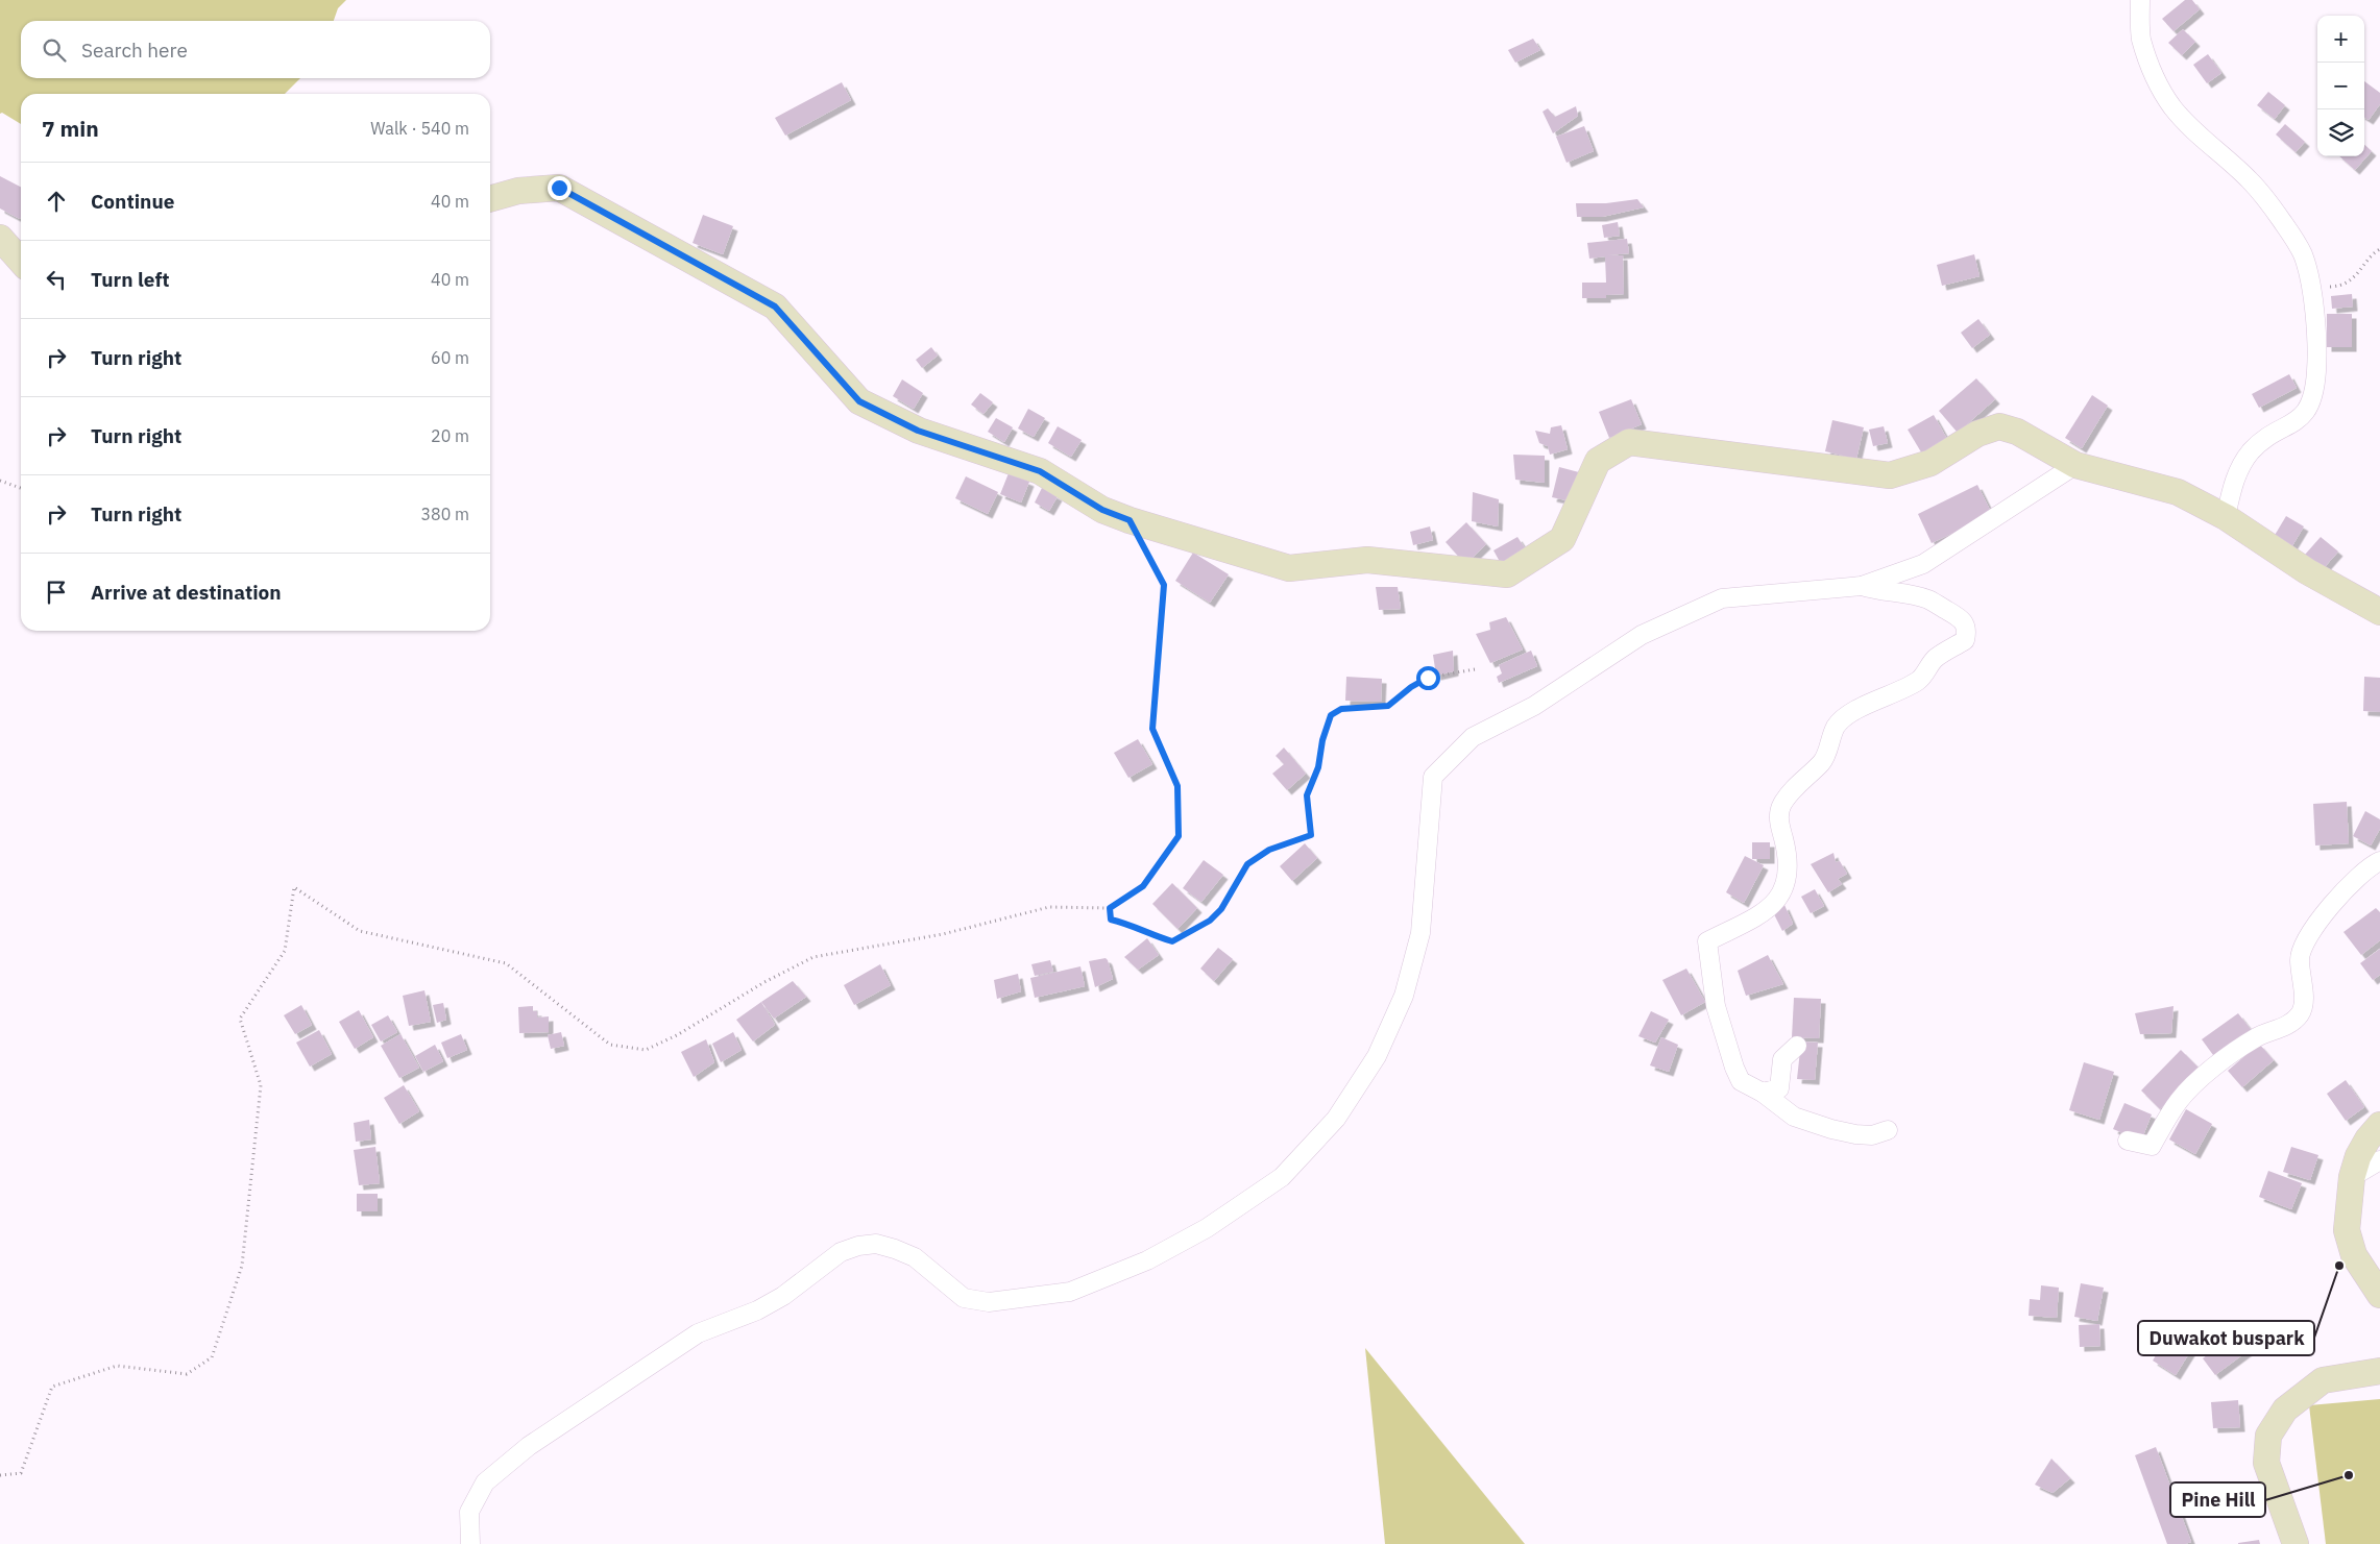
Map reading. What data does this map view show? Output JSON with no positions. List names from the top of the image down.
{
  "places": ["Duwakot buspark", "Pine Hill"],
  "page": {
    "map_buttons": ["+", "−"],
    "search": "Search here",
    "heading": ["7 min", "Walk · 540 m"],
    "list": [
      ["Continue", "40 m"],
      ["Turn left", "40 m"],
      ["Turn right", "60 m"],
      ["Turn right", "20 m"],
      ["Turn right", "380 m"],
      "Arrive at destination"
    ]
  }
}
